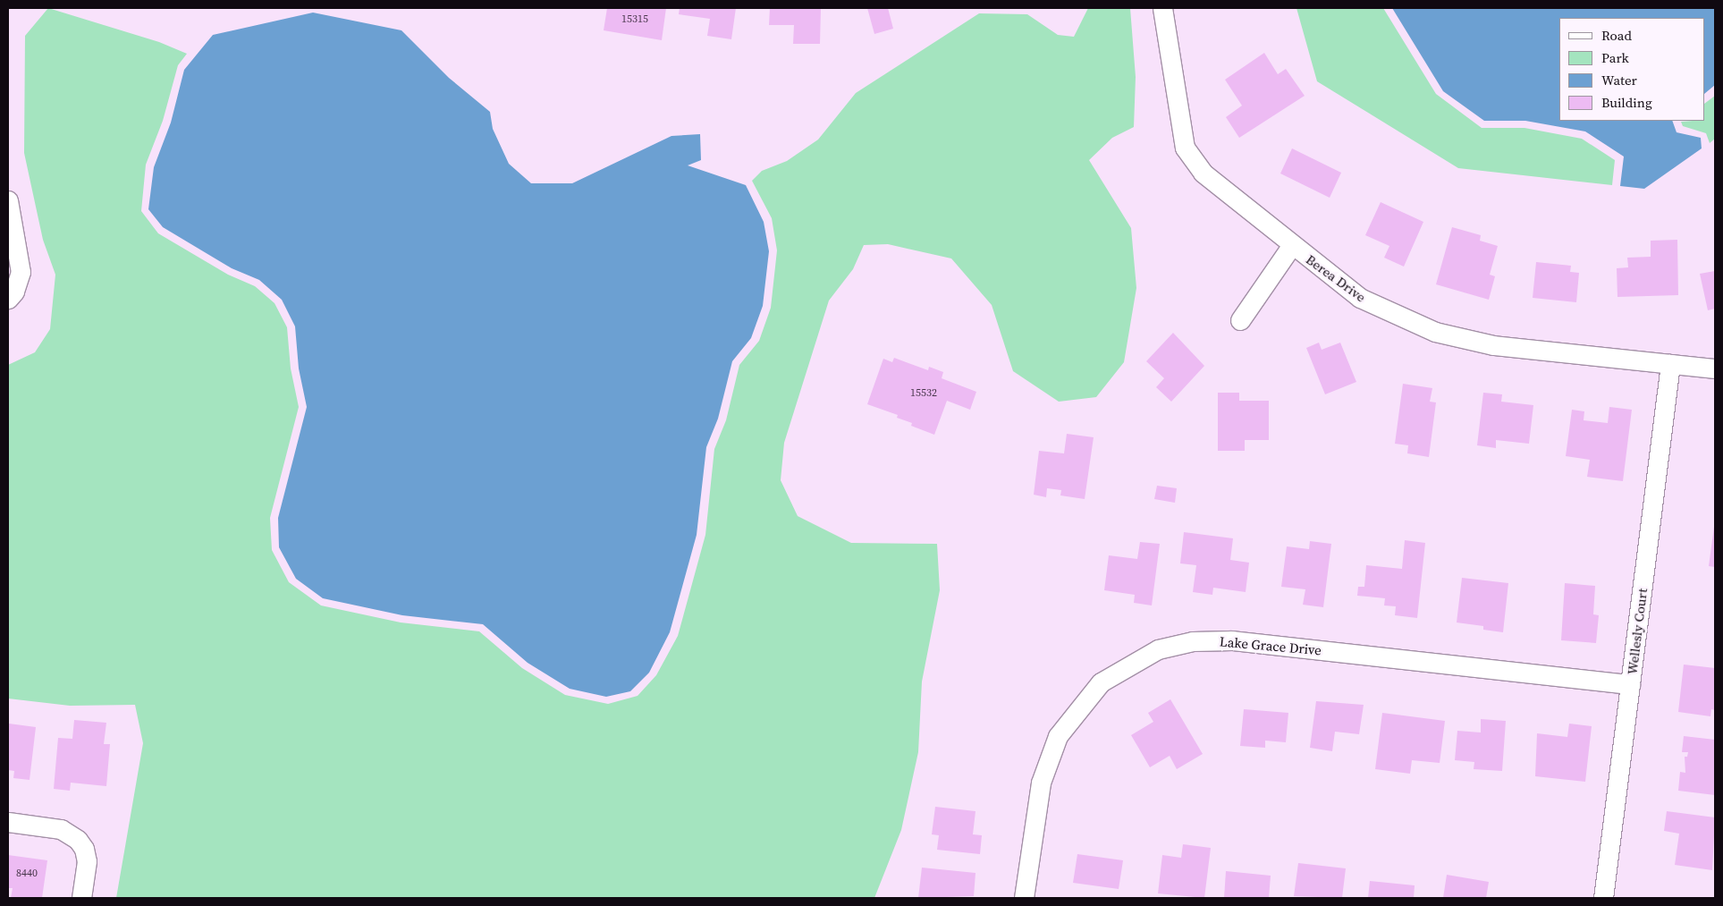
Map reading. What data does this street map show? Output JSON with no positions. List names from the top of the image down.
{
  "streets": {
    "street": ["Berea Drive", "Wellesly Court", "Lake Grace Drive"]
  },
  "crossings": [
    ["Berea Drive", "Wellesly Court"],
    ["Wellesly Court", "Lake Grace Drive"]
  ],
  "house_numbers": ["15315", "15532", "8440"],
  "legend": [
    "Road",
    "Park",
    "Water",
    "Building"
  ]
}
